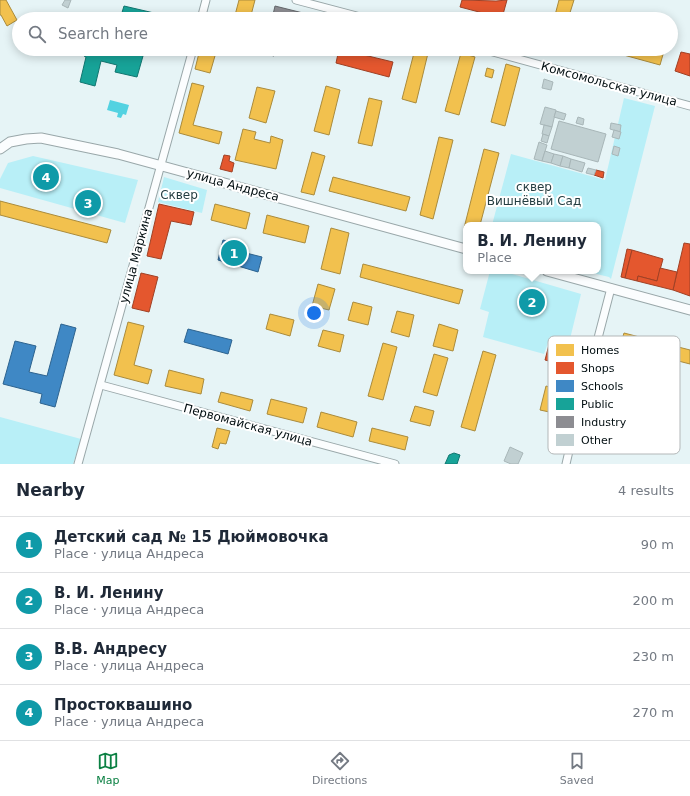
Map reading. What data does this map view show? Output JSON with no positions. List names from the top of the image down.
{
  "streets": {
    "street": [
      "Комсомольская улица",
      "улица Андреса",
      "улица Маркина",
      "Первомайская улица"
    ]
  },
  "crossings": [
    ["улица Андреса", "улица Маркина"],
    ["улица Маркина", "Первомайская улица"]
  ],
  "parks": ["сквер Вишнёвый Сад", "Сквер"],
  "legend": [
    "Homes",
    "Shops",
    "Schools",
    "Public",
    "Industry",
    "Other"
  ],
  "page": {
    "search": "Search here",
    "pins": [
      "4",
      "3",
      "1",
      "2"
    ],
    "popup": ["В. И. Ленину", "Place"],
    "heading": ["Nearby", "4 results"],
    "list": [
      {
        "mark": "1",
        "name": "Детский сад № 15 Дюймовочка",
        "note": "Place · улица Андреса",
        "value": "90 m"
      },
      {
        "mark": "2",
        "name": "В. И. Ленину",
        "note": "Place · улица Андреса",
        "value": "200 m"
      },
      {
        "mark": "3",
        "name": "В.В. Андресу",
        "note": "Place · улица Андреса",
        "value": "230 m"
      },
      {
        "mark": "4",
        "name": "Простоквашино",
        "note": "Place · улица Андреса",
        "value": "270 m"
      }
    ],
    "nav": ["Map", "Directions", "Saved"]
  }
}
